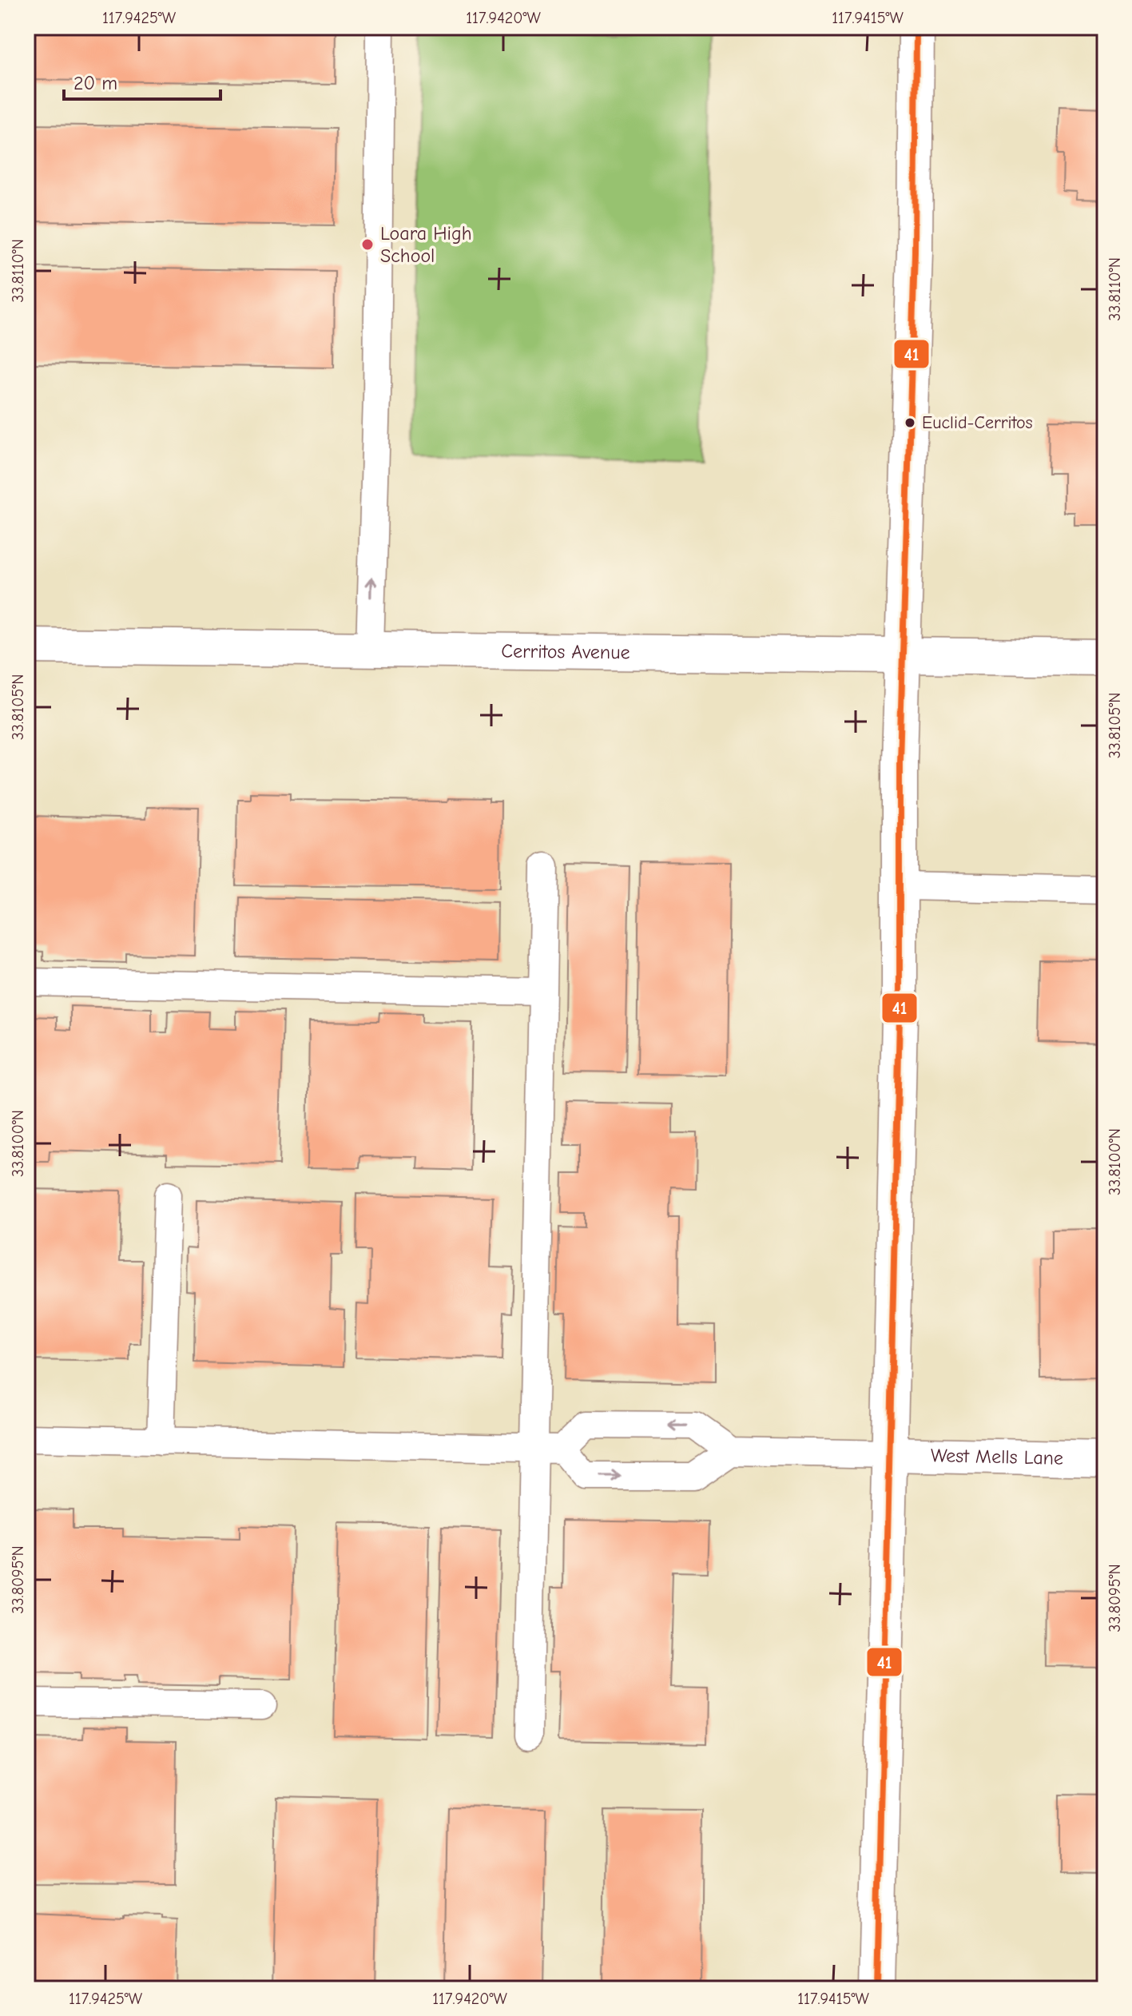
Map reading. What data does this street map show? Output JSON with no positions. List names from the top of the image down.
{
  "streets": {
    "main road": ["Cerritos Avenue", "West Mells Lane"]
  },
  "places": ["Loara High School", "Euclid-Cerritos"],
  "lines": ["transit line 41"],
  "scale_bar": "20 m",
  "coordinates": [
    "117.9425°W",
    "117.9420°W",
    "117.9415°W",
    "33.8110°N",
    "33.8105°N",
    "33.8100°N",
    "33.8095°N"
  ]
}
